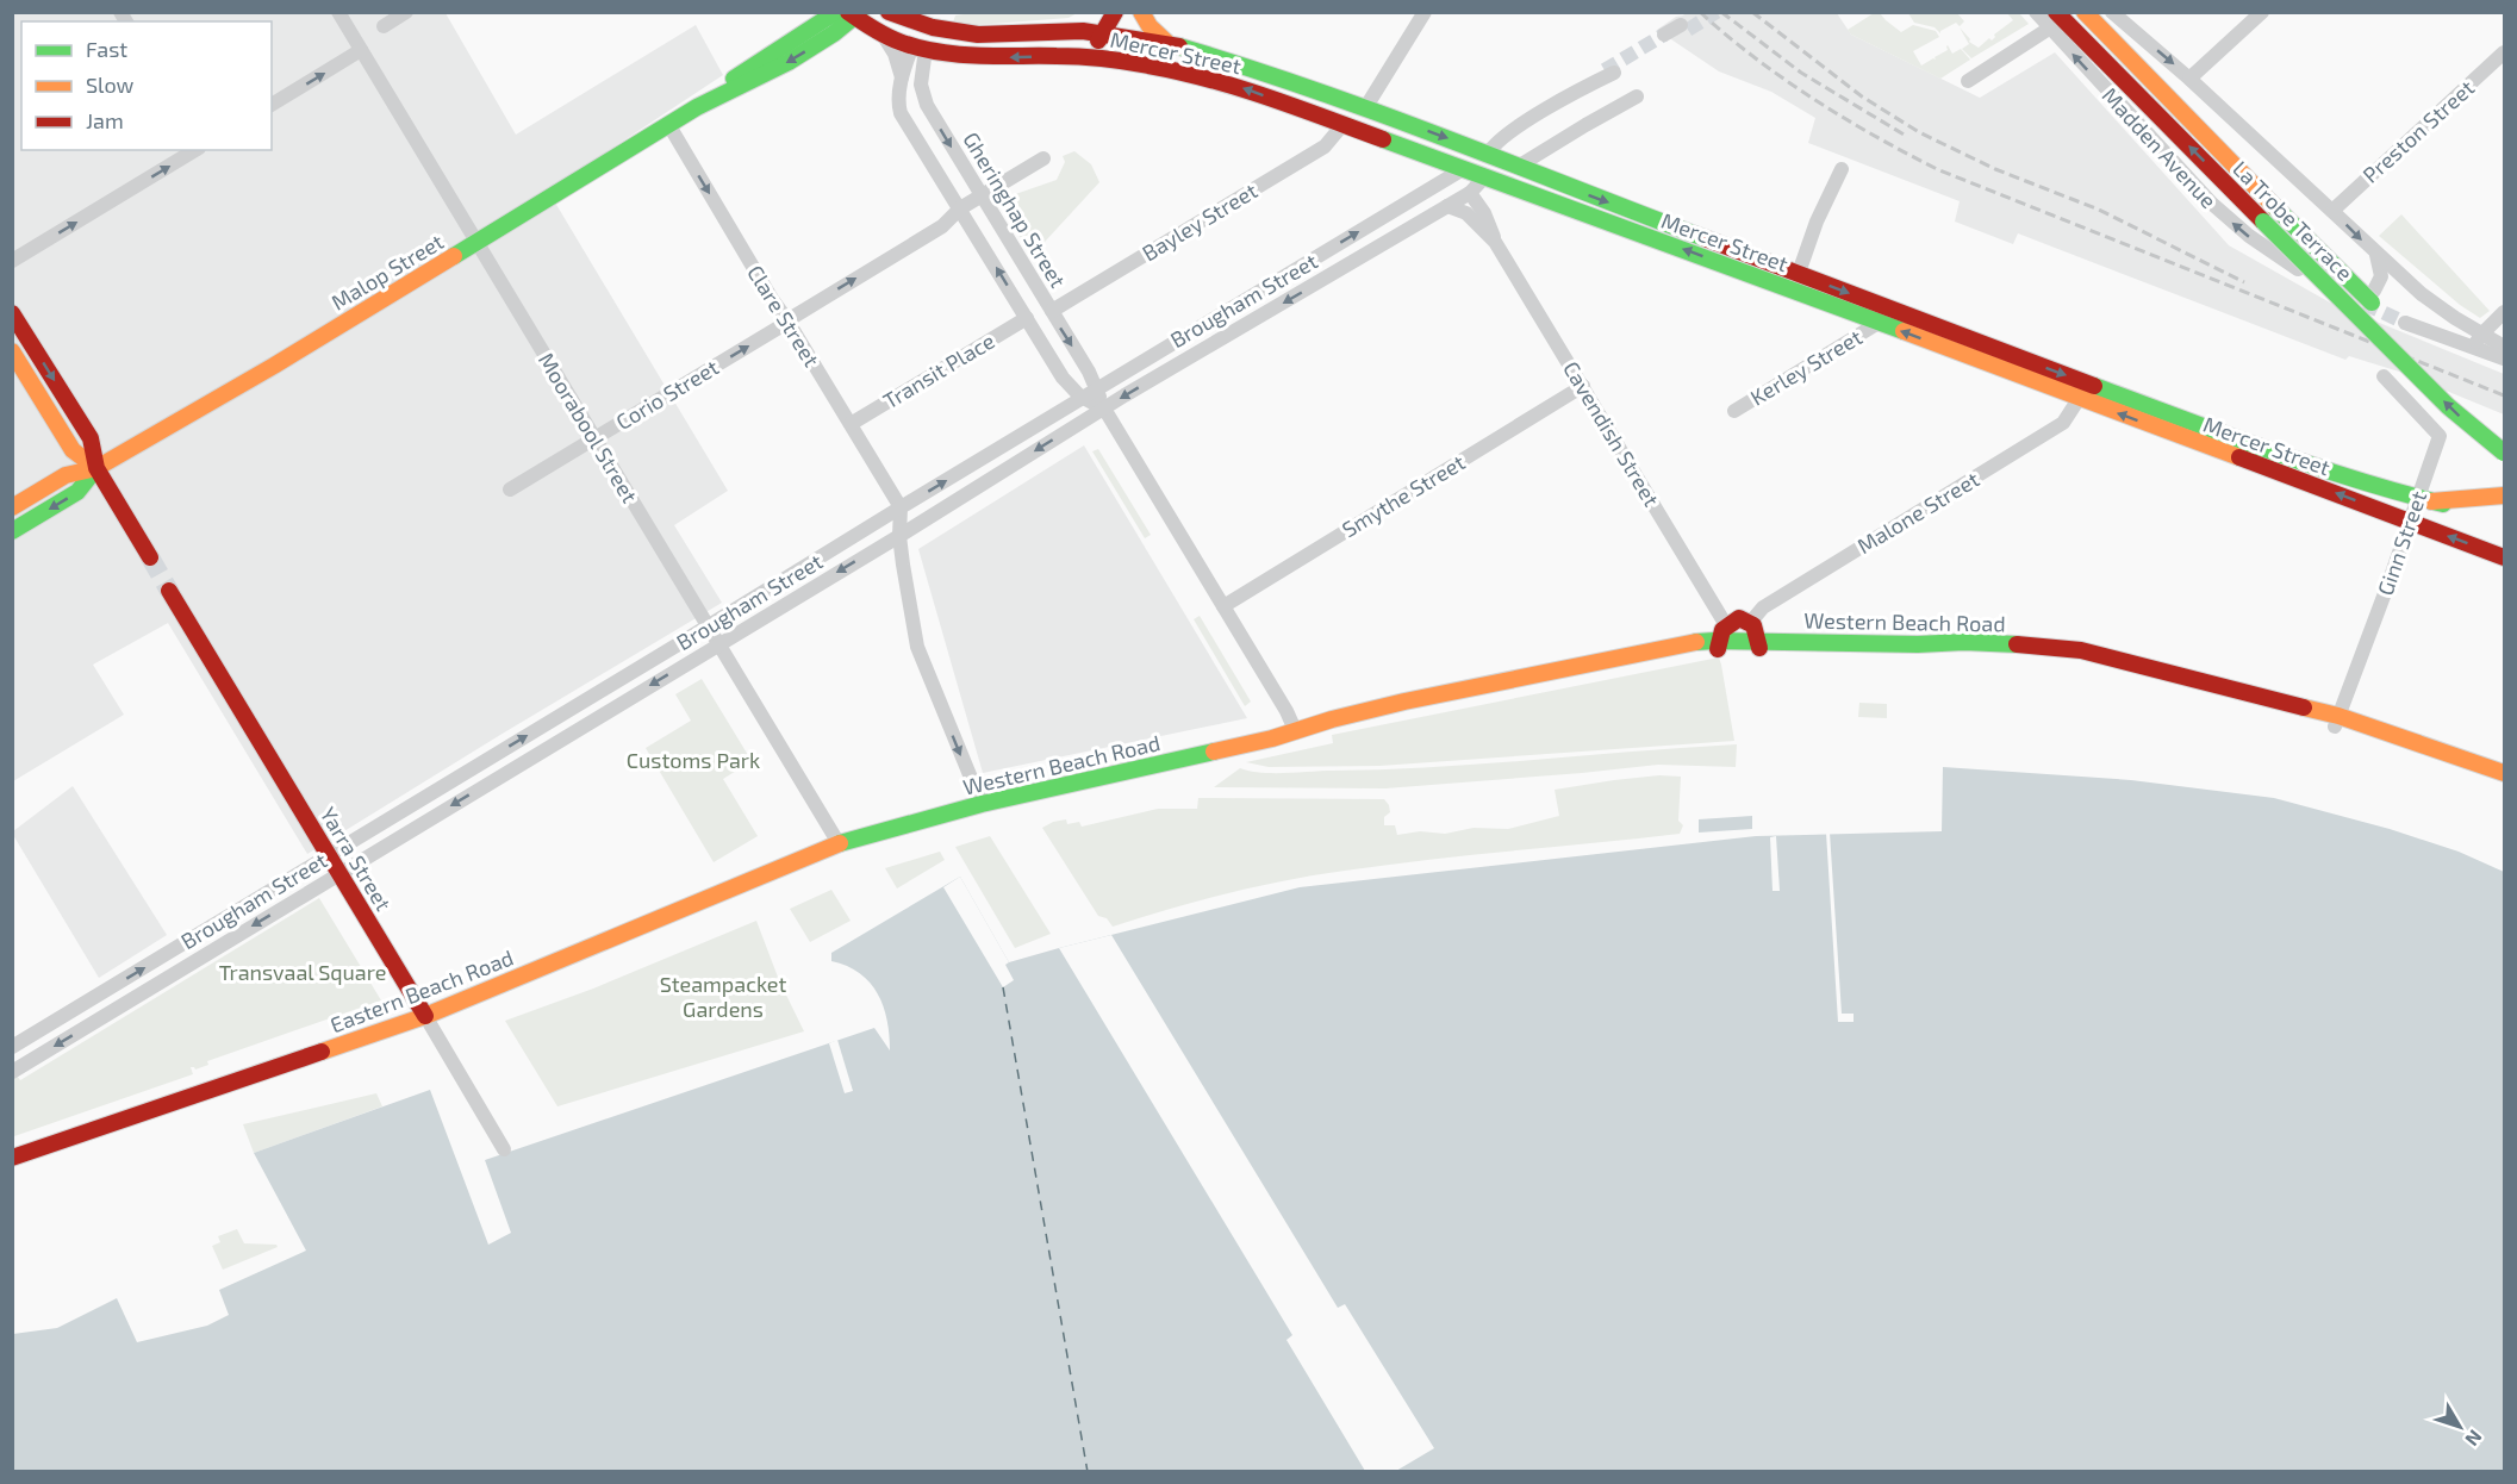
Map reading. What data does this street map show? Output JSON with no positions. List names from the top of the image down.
{
  "streets": {
    "main road": [
      "Mercer Street",
      "Gheringhap Street",
      "La Trobe Terrace",
      "Malop Street",
      "Brougham Street",
      "Western Beach Road",
      "Yarra Street",
      "Eastern Beach Road"
    ],
    "street": [
      "Preston Street",
      "Madden Avenue",
      "Bayley Street",
      "Clare Street",
      "Kerley Street",
      "Transit Place",
      "Corio Street",
      "Moorabool Street",
      "Cavendish Street",
      "Smythe Street",
      "Malone Street",
      "Ginn Street"
    ]
  },
  "crossings": [
    ["Mercer Street", "Gheringhap Street"],
    ["Mercer Street", "Bayley Street"],
    ["Mercer Street", "Brougham Street"],
    ["Mercer Street", "Kerley Street"],
    ["Mercer Street", "Malone Street"],
    ["Mercer Street", "Ginn Street"],
    ["Gheringhap Street", "Bayley Street"],
    ["Gheringhap Street", "Brougham Street"],
    ["Gheringhap Street", "Transit Place"],
    ["Gheringhap Street", "Corio Street"],
    ["Gheringhap Street", "Smythe Street"],
    ["Gheringhap Street", "Western Beach Road"],
    ["Malop Street", "Clare Street"],
    ["Malop Street", "Moorabool Street"],
    ["Brougham Street", "Clare Street"],
    ["Brougham Street", "Moorabool Street"],
    ["Brougham Street", "Cavendish Street"],
    ["Brougham Street", "Yarra Street"],
    ["Clare Street", "Transit Place"],
    ["Clare Street", "Corio Street"],
    ["Corio Street", "Moorabool Street"],
    ["Moorabool Street", "Western Beach Road"],
    ["Moorabool Street", "Eastern Beach Road"],
    ["Cavendish Street", "Smythe Street"],
    ["Ginn Street", "Western Beach Road"],
    ["Western Beach Road", "Eastern Beach Road"],
    ["Yarra Street", "Eastern Beach Road"]
  ],
  "one_way": ["Clare Street", "Corio Street"],
  "parks": ["Customs Park", "Transvaal Square", "Steampacket Gardens"],
  "legend": ["Fast", "Slow", "Jam"],
  "north": "bottom right"
}
